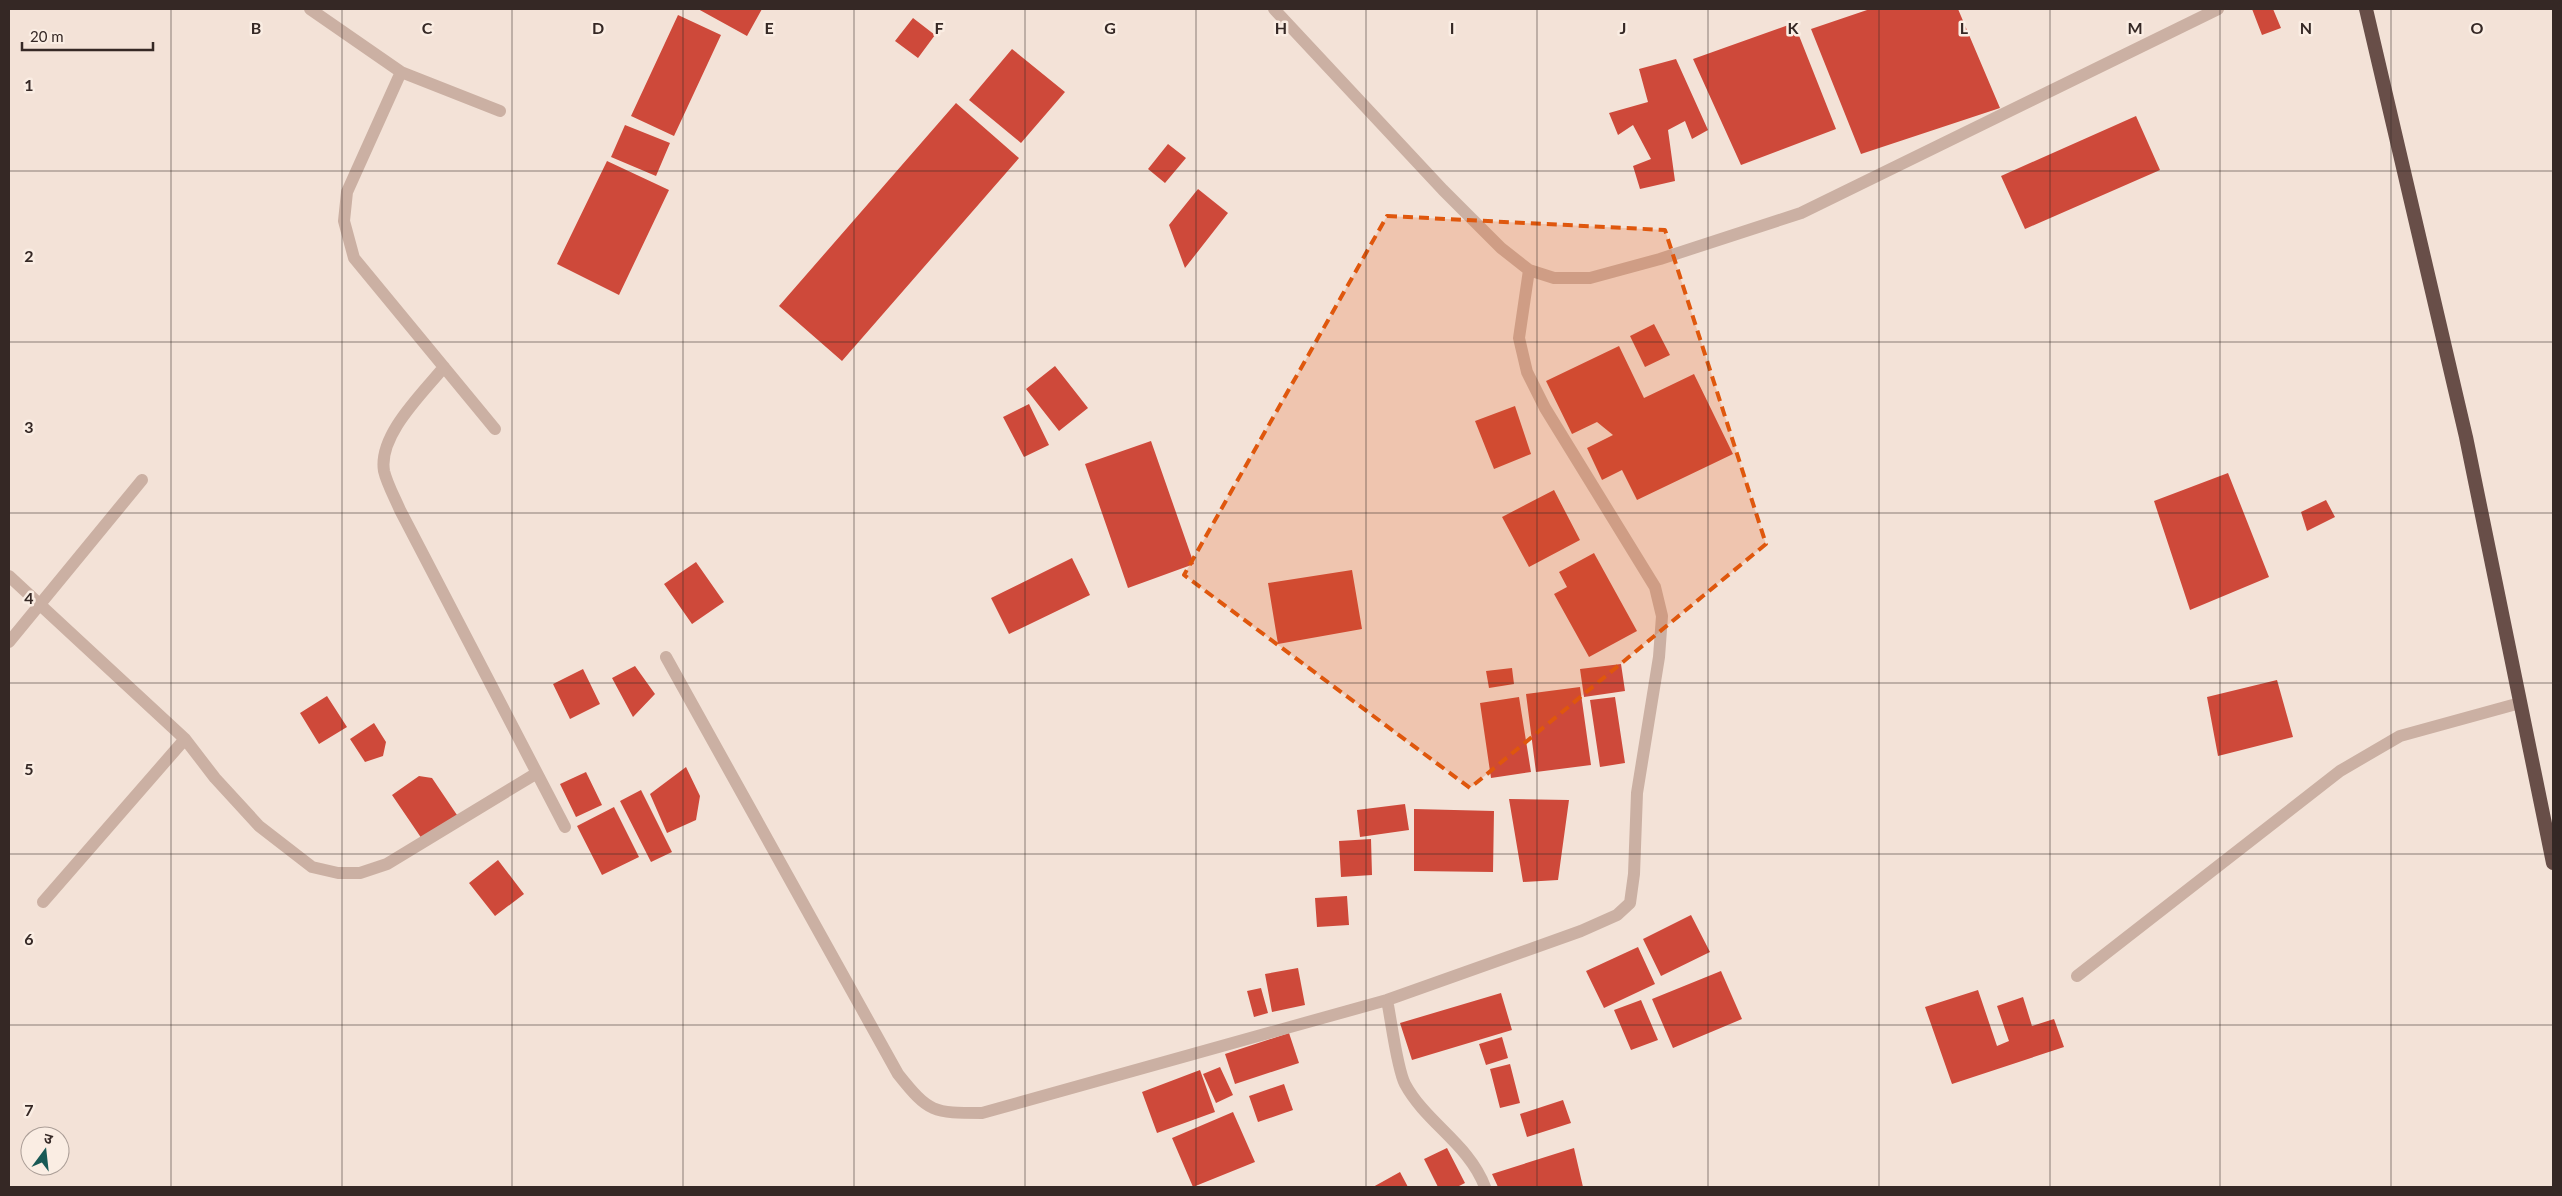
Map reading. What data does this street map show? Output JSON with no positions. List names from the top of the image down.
{
  "scale_bar": "20 m",
  "north": "top",
  "grid": {
    "columns": [
      "B",
      "C",
      "D",
      "E",
      "F",
      "G",
      "H",
      "I",
      "J",
      "K",
      "L",
      "M",
      "N",
      "O"
    ],
    "rows": [
      "1",
      "2",
      "3",
      "4",
      "5",
      "6",
      "7"
    ]
  }
}
